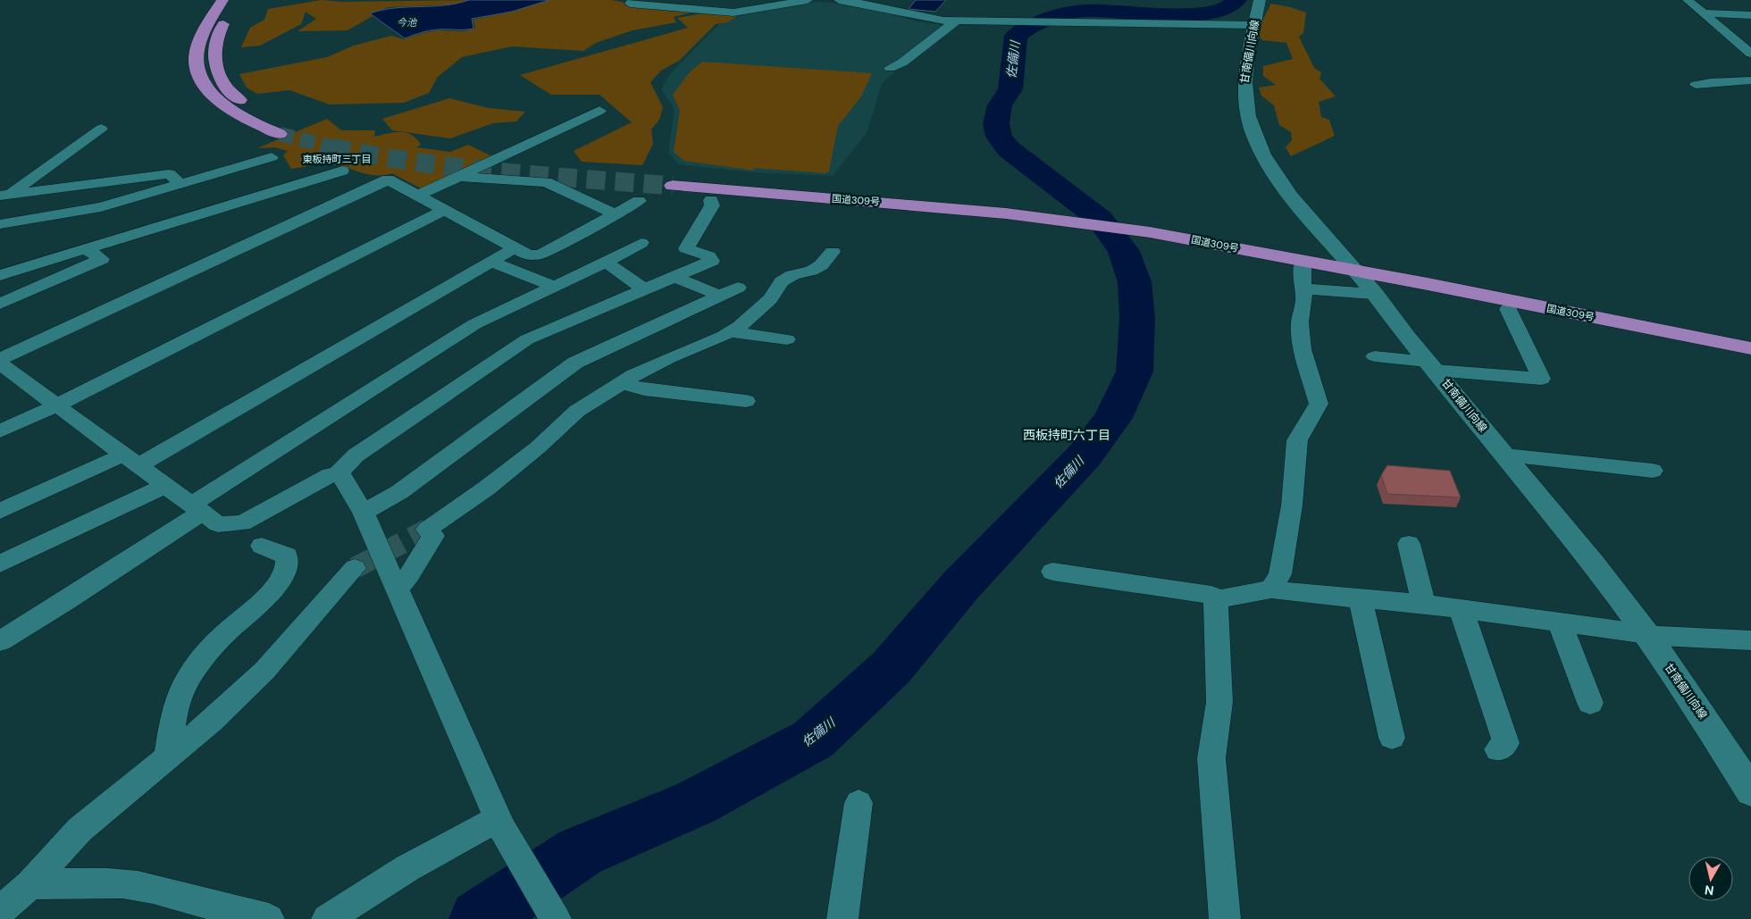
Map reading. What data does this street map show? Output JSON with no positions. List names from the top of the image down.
{
  "streets": {
    "highway": ["国道309号"],
    "main road": ["甘南備川向線"]
  },
  "crossings": [
    ["甘南備川向線", "国道309号"]
  ],
  "districts": ["東板持町三丁目", "西板持町六丁目"],
  "water": ["今池", "佐備川"],
  "north": "bottom"
}
